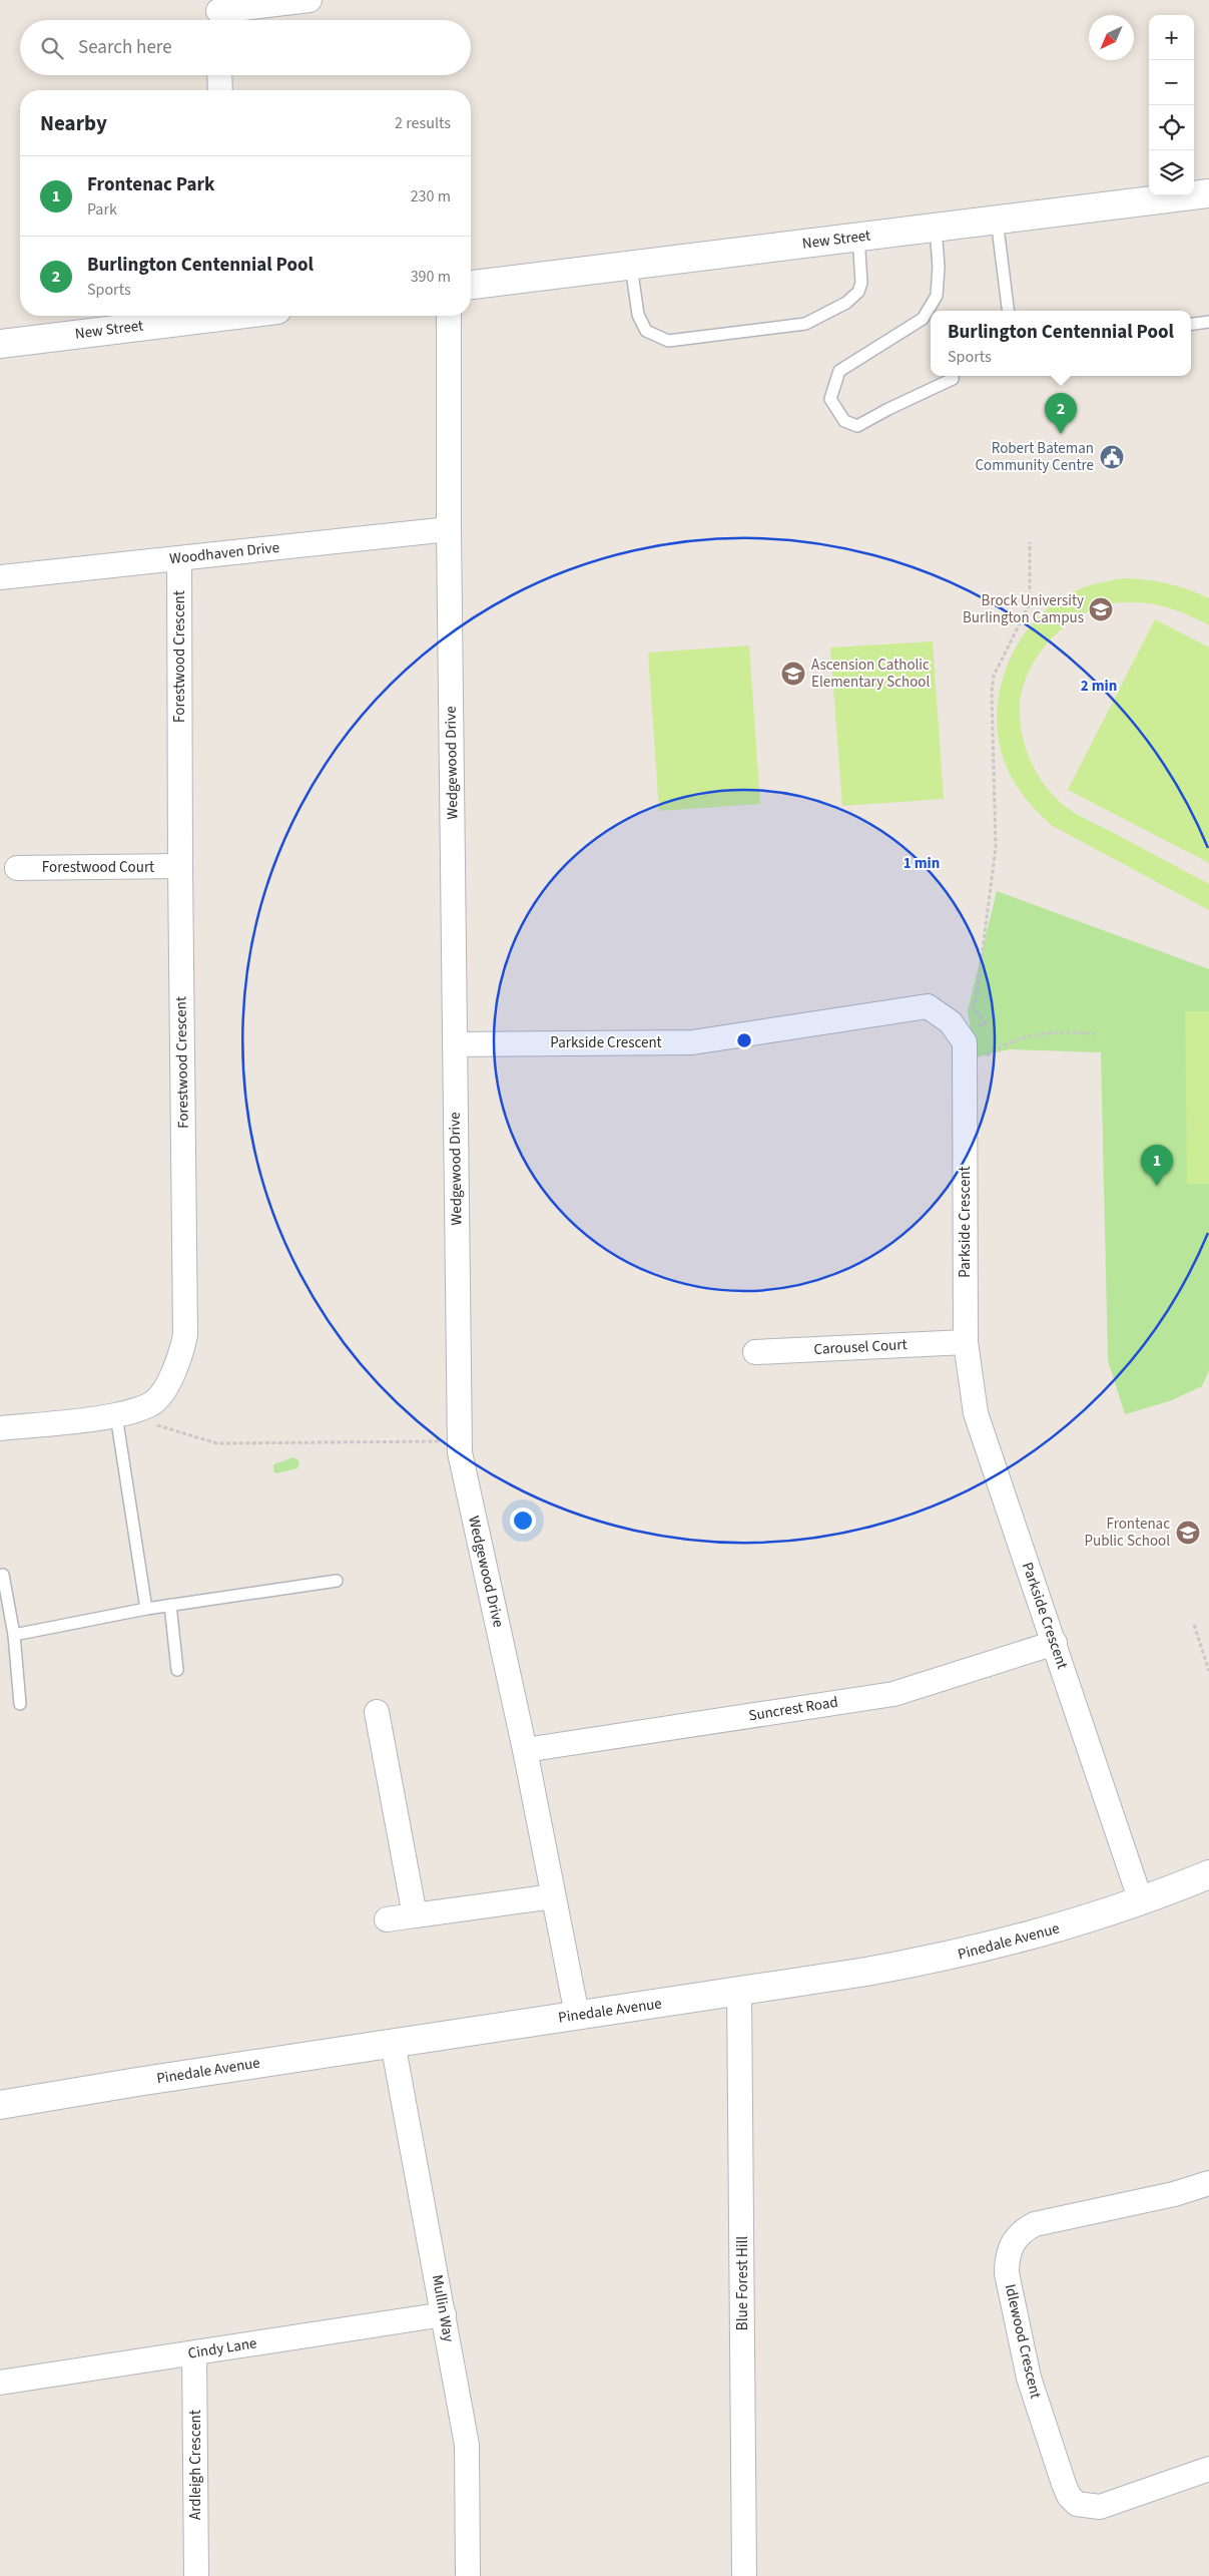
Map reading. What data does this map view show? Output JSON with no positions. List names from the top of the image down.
{
  "streets": {
    "street": [
      "New Street",
      "Woodhaven Drive",
      "Forestwood Crescent",
      "Wedgewood Drive",
      "Forestwood Court",
      "Parkside Crescent",
      "Carousel Court",
      "Suncrest Road",
      "Pinedale Avenue",
      "Blue Forest Hill",
      "Mullin Way",
      "Idlewood Crescent",
      "Cindy Lane",
      "Ardleigh Crescent"
    ]
  },
  "crossings": [
    ["Woodhaven Drive", "Forestwood Crescent"],
    ["Woodhaven Drive", "Wedgewood Drive"],
    ["Forestwood Crescent", "Forestwood Court"],
    ["Wedgewood Drive", "Parkside Crescent"],
    ["Wedgewood Drive", "Suncrest Road"],
    ["Wedgewood Drive", "Pinedale Avenue"],
    ["Parkside Crescent", "Carousel Court"],
    ["Parkside Crescent", "Suncrest Road"],
    ["Parkside Crescent", "Pinedale Avenue"],
    ["Pinedale Avenue", "Blue Forest Hill"],
    ["Pinedale Avenue", "Mullin Way"],
    ["Mullin Way", "Cindy Lane"],
    ["Cindy Lane", "Ardleigh Crescent"]
  ],
  "places": {
    "public building": ["Robert Bateman Community Centre"],
    "school or university": ["Brock University Burlington Campus", "Ascension Catholic Elementary School", "Frontenac Public School"]
  },
  "north": "bottom left",
  "page": {
    "map_buttons": ["+", "−"],
    "search": "Search here",
    "heading": ["Nearby", "2 results"],
    "list": [
      {
        "mark": "1",
        "name": "Frontenac Park",
        "note": "Park",
        "value": "230 m"
      },
      {
        "mark": "2",
        "name": "Burlington Centennial Pool",
        "note": "Sports",
        "value": "390 m"
      }
    ],
    "popup": ["Burlington Centennial Pool", "Sports"],
    "pins": ["2", "1"]
  },
  "rings": ["2 min", "1 min"]
}
